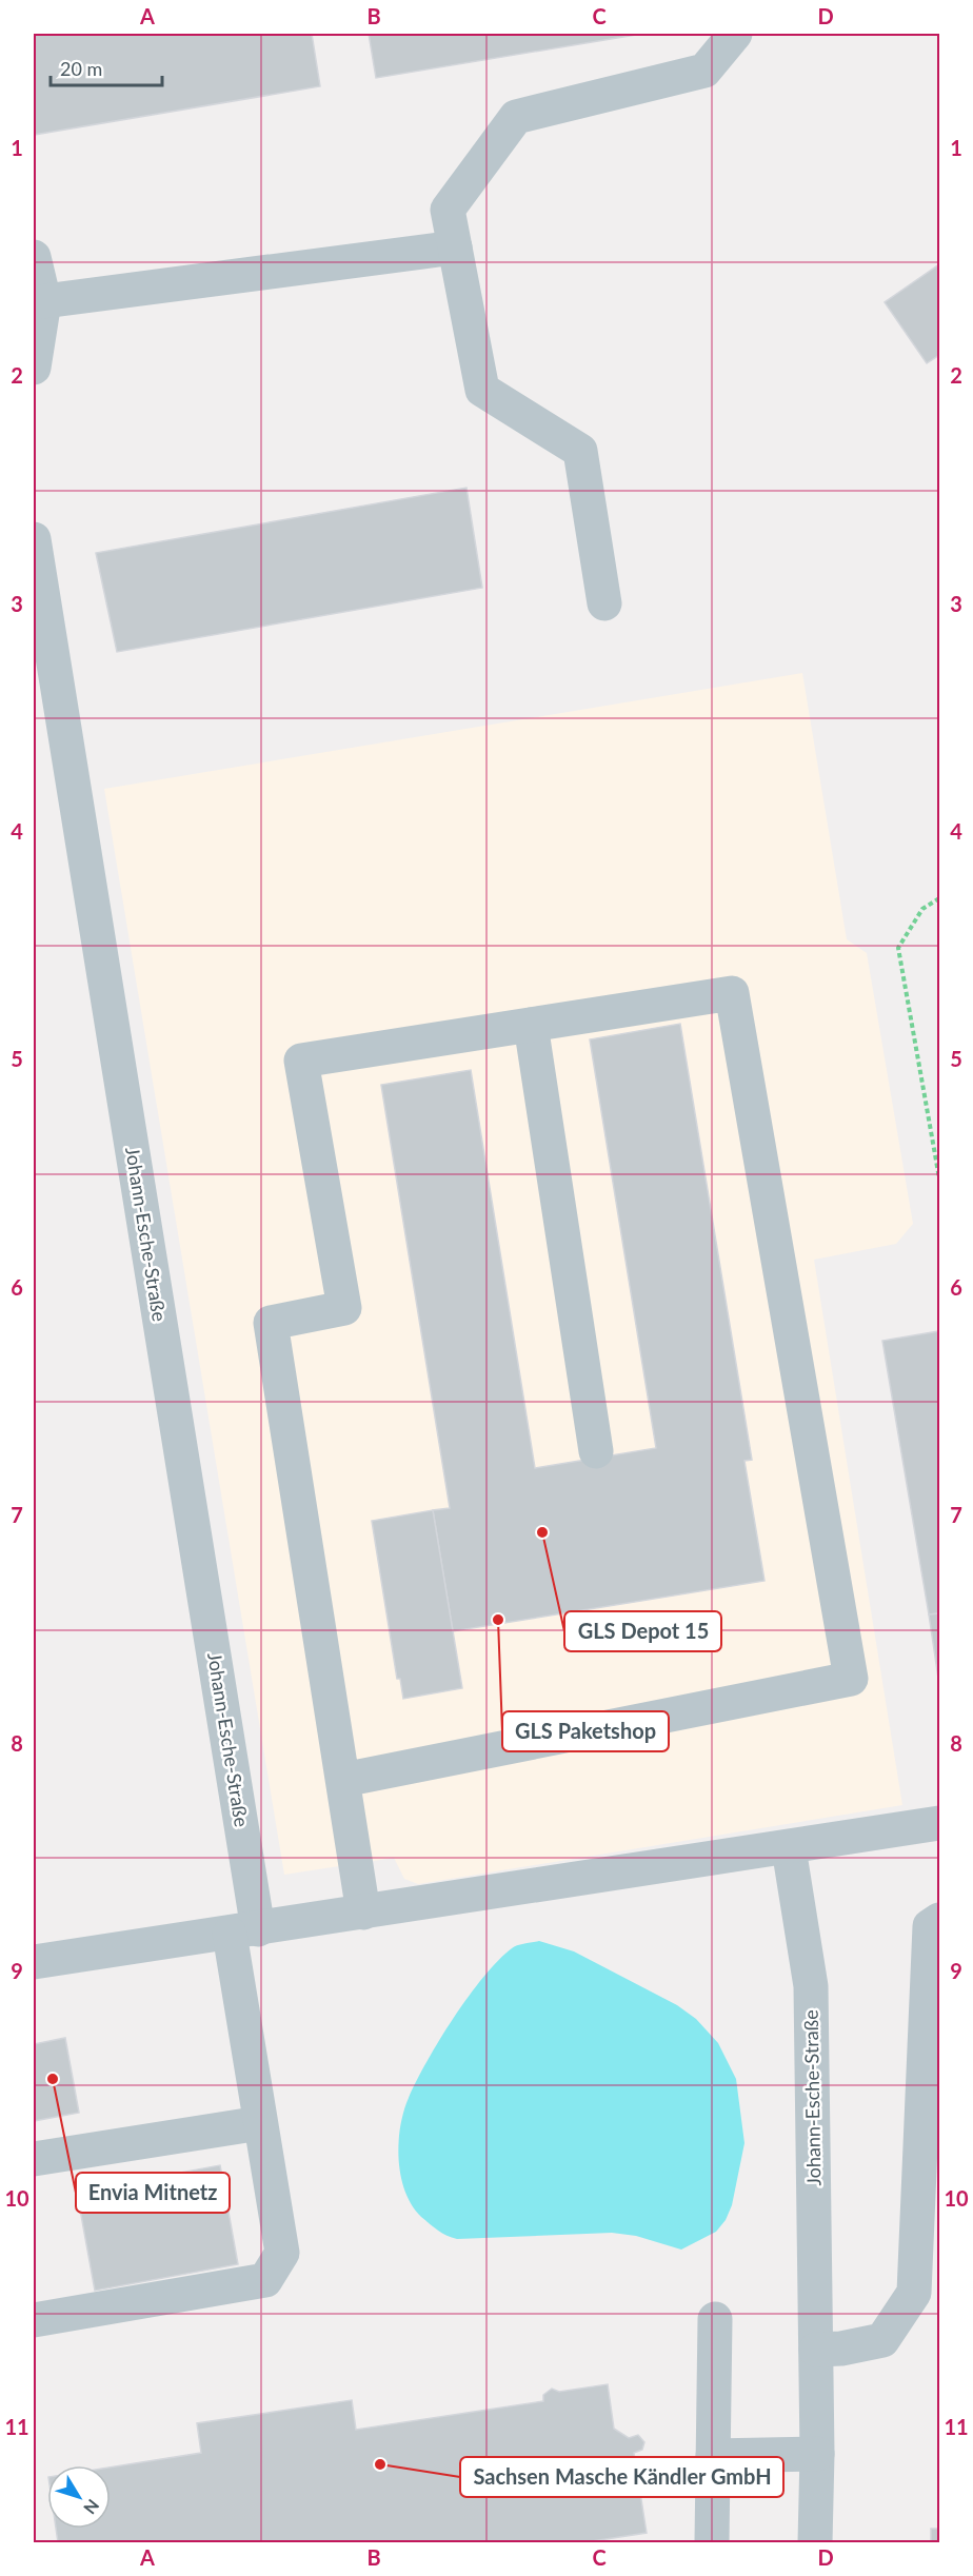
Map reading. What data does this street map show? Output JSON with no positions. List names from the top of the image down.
{
  "streets": {
    "street": ["Johann-Esche-Straße"]
  },
  "places": [
    "GLS Depot 15",
    "GLS Paketshop",
    "Envia Mitnetz",
    "Sachsen Masche Kändler GmbH"
  ],
  "scale_bar": "20 m",
  "north": "bottom right",
  "grid": {
    "columns": [
      "A",
      "B",
      "C",
      "D"
    ],
    "rows": [
      "1",
      "2",
      "3",
      "4",
      "5",
      "6",
      "7",
      "8",
      "9",
      "10",
      "11"
    ]
  }
}
